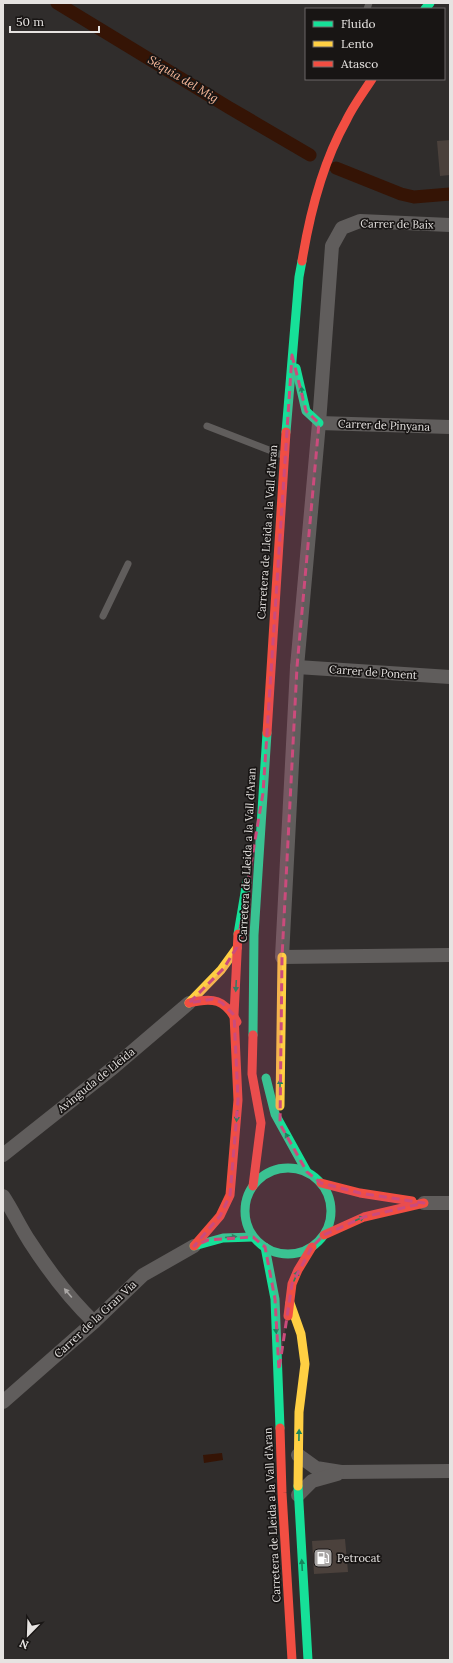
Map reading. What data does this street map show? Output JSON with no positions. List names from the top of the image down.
{
  "streets": {
    "main road": ["Carretera de Lleida a la Vall d'Aran"],
    "street": [
      "Carrer de Baix",
      "Carrer de Pinyana",
      "Carrer de Ponent",
      "Avinguda de Lleida",
      "Carrer de la Gran Via"
    ]
  },
  "crossings": [
    ["Carrer de Baix", "Carrer de Pinyana"]
  ],
  "water": ["Séquia del Mig"],
  "places": {
    "fuel station": ["Petrocat"]
  },
  "legend": ["Fluido", "Lento", "Atasco"],
  "scale_bar": "50 m",
  "north": "bottom left"
}
